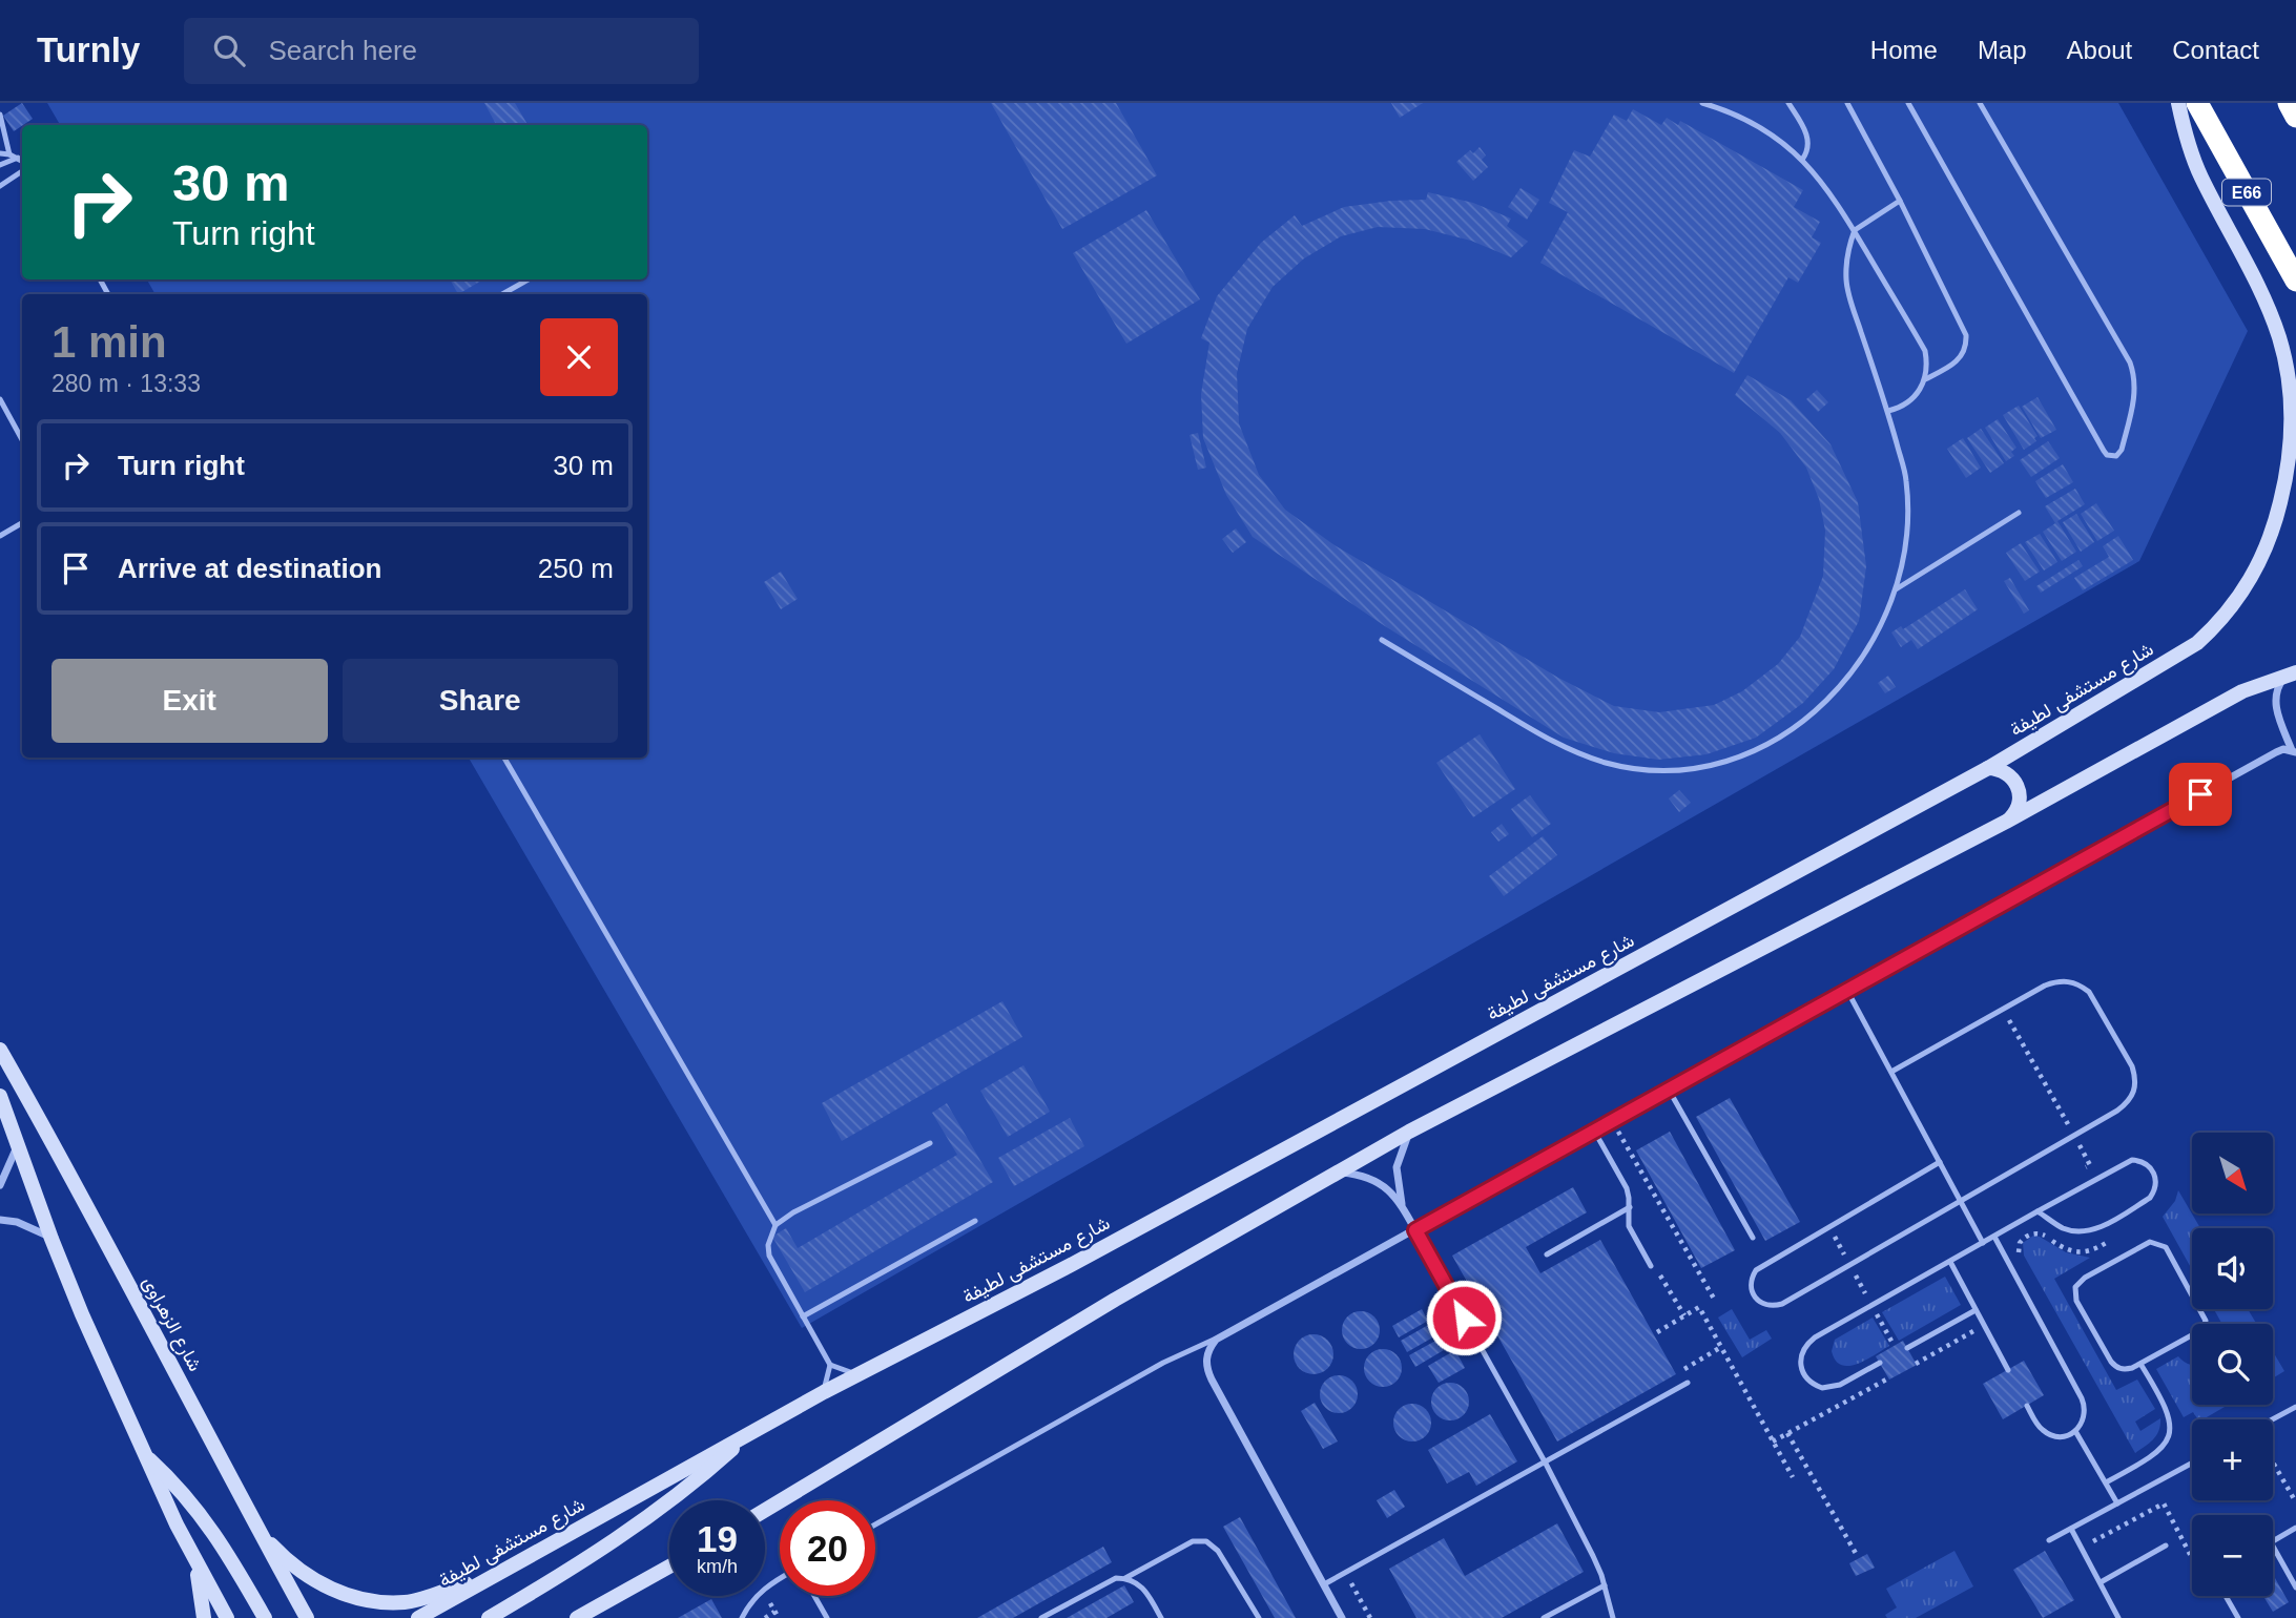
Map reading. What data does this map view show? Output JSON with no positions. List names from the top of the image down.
{
  "streets": {
    "highway": ["E66"],
    "main road": ["شارع مستشفى لطيفة", "شارع الزهراوى"]
  },
  "north": "bottom right",
  "page": {
    "header": "Turnly",
    "search": "Search here",
    "nav": [
      "Home",
      "Map",
      "About",
      "Contact"
    ],
    "turn": ["30 m", "Turn right"],
    "heading": ["1 min", "280 m · 13:33"],
    "list": [
      {
        "name": "Turn right",
        "value": "30 m"
      },
      {
        "name": "Arrive at destination",
        "value": "250 m"
      }
    ],
    "buttons": ["Exit", "Share"],
    "map_buttons": ["+", "−"],
    "speed": "19 km/h",
    "limit": "20"
  }
}
